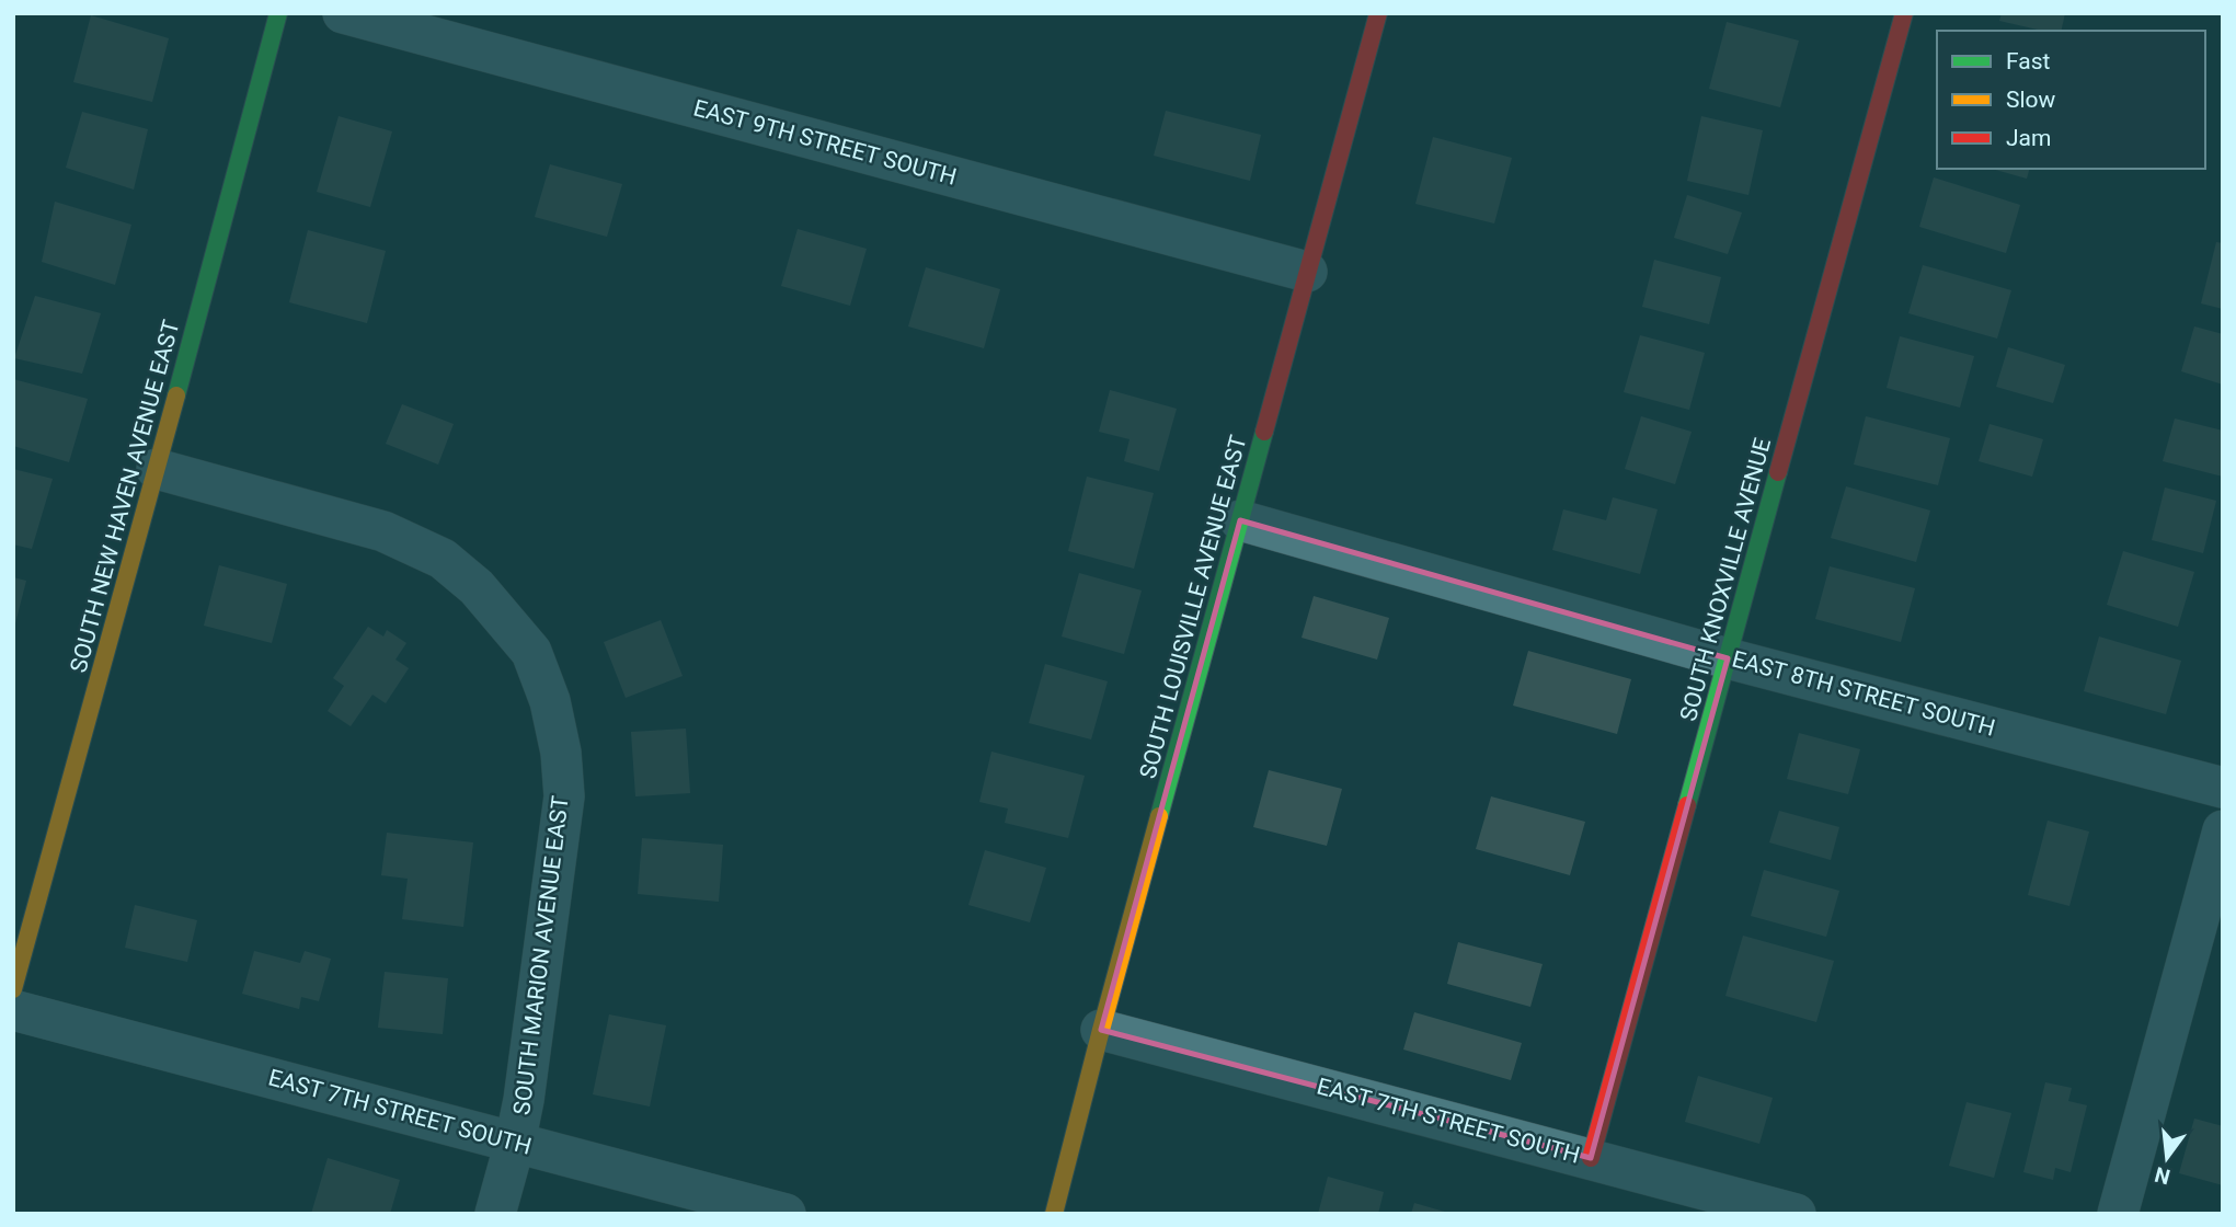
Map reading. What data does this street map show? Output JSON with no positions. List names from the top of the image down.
{
  "streets": {
    "street": [
      "EAST 9TH STREET SOUTH",
      "SOUTH NEW HAVEN AVENUE EAST",
      "SOUTH KNOXVILLE AVENUE",
      "SOUTH LOUISVILLE AVENUE EAST",
      "EAST 8TH STREET SOUTH",
      "SOUTH MARION AVENUE EAST",
      "EAST 7TH STREET SOUTH"
    ]
  },
  "crossings": [
    ["EAST 9TH STREET SOUTH", "SOUTH LOUISVILLE AVENUE EAST"],
    ["SOUTH NEW HAVEN AVENUE EAST", "SOUTH MARION AVENUE EAST"],
    ["SOUTH KNOXVILLE AVENUE", "EAST 8TH STREET SOUTH"],
    ["SOUTH KNOXVILLE AVENUE", "EAST 7TH STREET SOUTH"],
    ["SOUTH LOUISVILLE AVENUE EAST", "EAST 8TH STREET SOUTH"],
    ["SOUTH LOUISVILLE AVENUE EAST", "EAST 7TH STREET SOUTH"],
    ["SOUTH MARION AVENUE EAST", "EAST 7TH STREET SOUTH"]
  ],
  "legend": ["Fast", "Slow", "Jam"],
  "north": "bottom"
}
